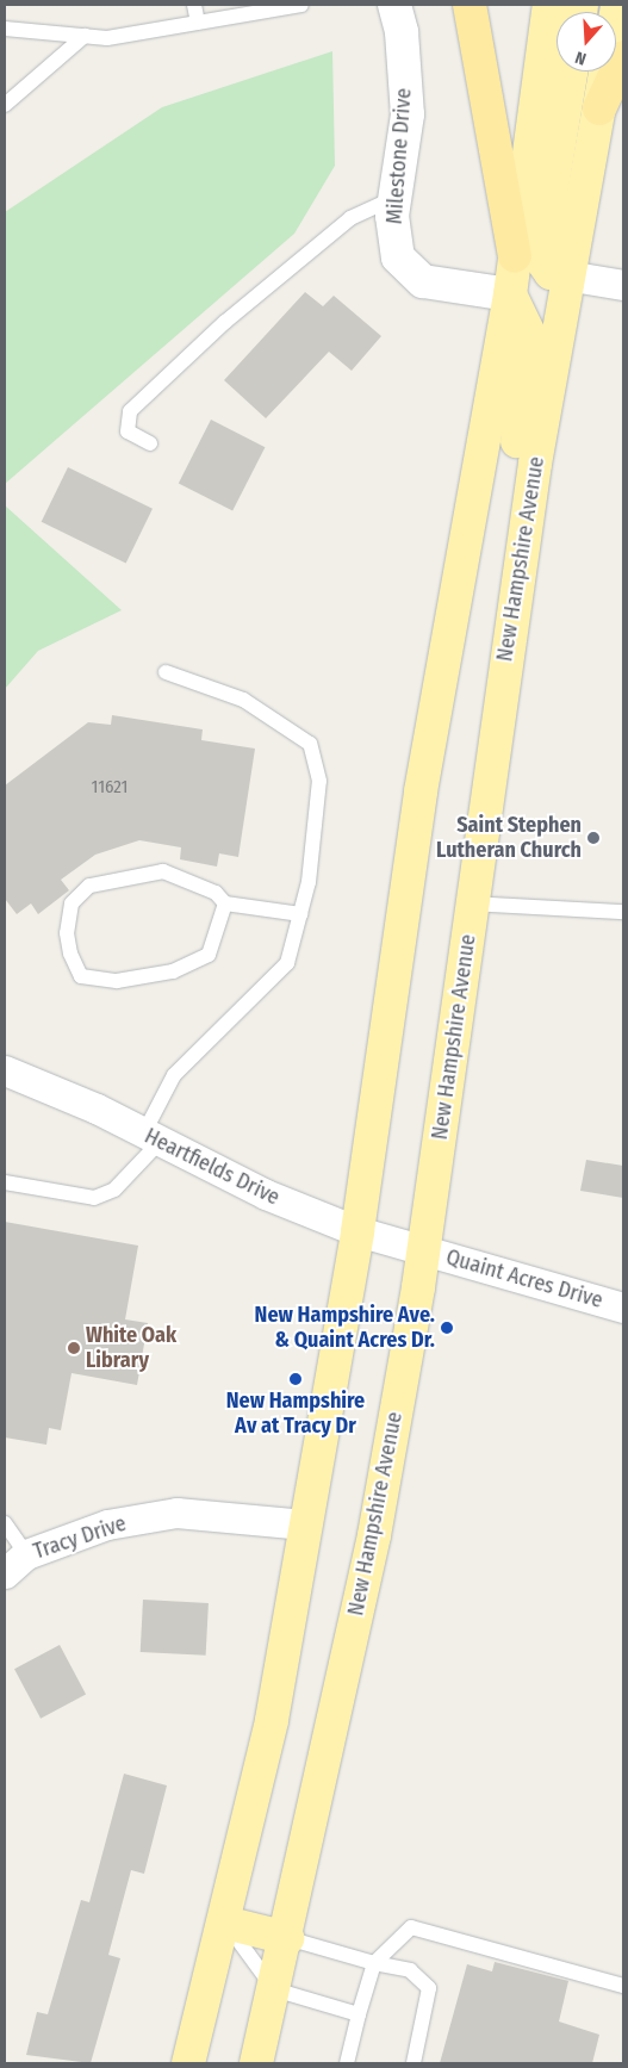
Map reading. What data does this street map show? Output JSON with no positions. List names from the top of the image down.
{
  "streets": {
    "main road": ["New Hampshire Avenue"],
    "street": [
      "Milestone Drive",
      "Heartfields Drive",
      "Quaint Acres Drive",
      "Tracy Drive"
    ]
  },
  "crossings": [
    ["New Hampshire Avenue", "Heartfields Drive"],
    ["New Hampshire Avenue", "Quaint Acres Drive"],
    ["Heartfields Drive", "Quaint Acres Drive"]
  ],
  "places": [
    "Saint Stephen Lutheran Church",
    "New Hampshire Ave. & Quaint Acres Dr.",
    "White Oak Library",
    "New Hampshire Av at Tracy Dr"
  ],
  "house_numbers": ["11621"],
  "north": "bottom"
}
